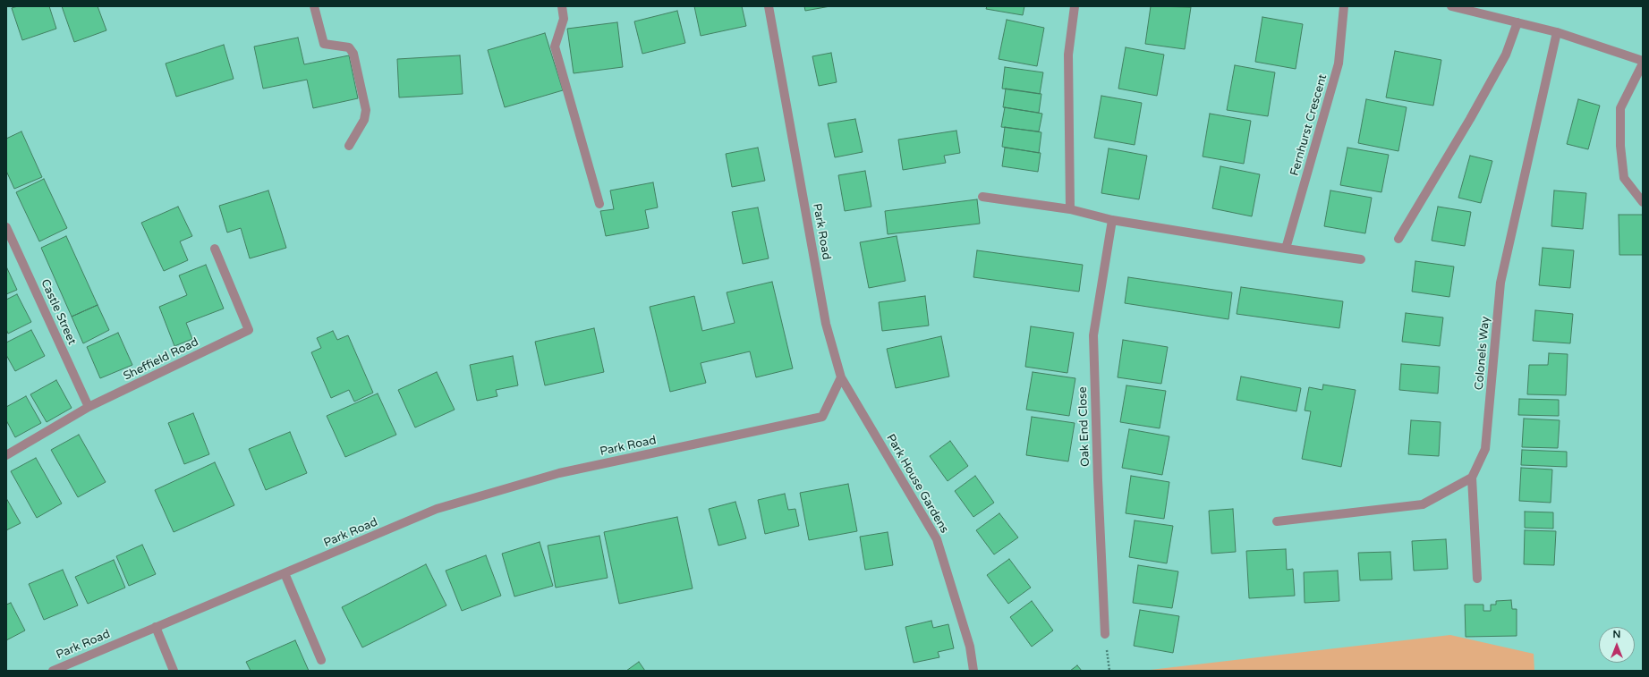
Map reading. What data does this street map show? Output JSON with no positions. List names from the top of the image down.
{
  "streets": {
    "street": [
      "Fernhurst Crescent",
      "Park Road",
      "Castle Street",
      "Colonels Way",
      "Sheffield Road",
      "Oak End Close",
      "Park House Gardens"
    ]
  },
  "crossings": [
    ["Park Road", "Park House Gardens"],
    ["Castle Street", "Sheffield Road"]
  ],
  "north": "top"
}
